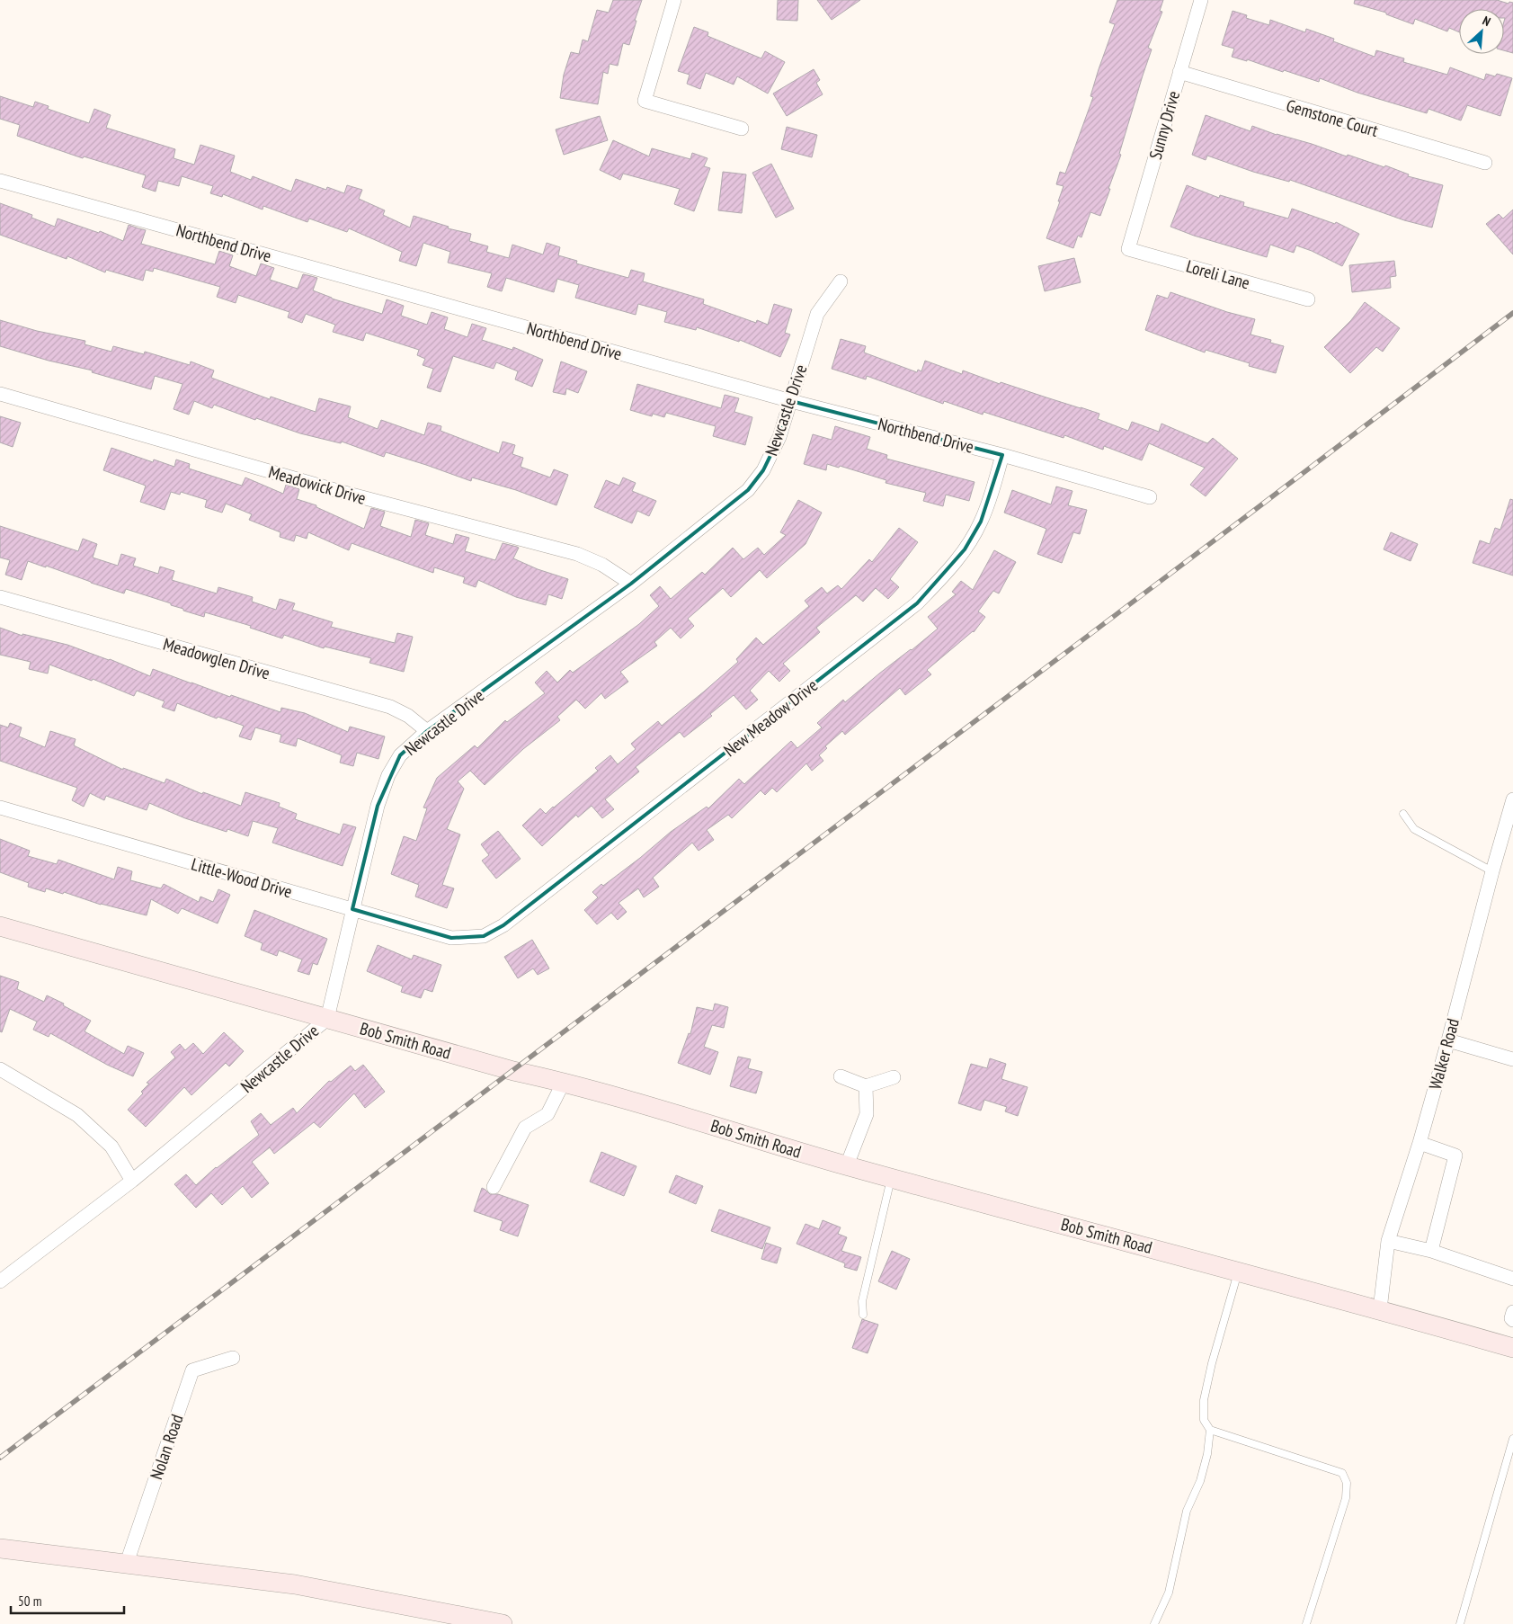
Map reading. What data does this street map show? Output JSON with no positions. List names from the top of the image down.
{
  "streets": {
    "street": [
      "Gemstone Court",
      "Sunny Drive",
      "Northbend Drive",
      "Loreli Lane",
      "Newcastle Drive",
      "Meadowick Drive",
      "Meadowglen Drive",
      "New Meadow Drive",
      "Little-Wood Drive",
      "Bob Smith Road",
      "Walker Road",
      "Nolan Road"
    ]
  },
  "crossings": [
    ["Gemstone Court", "Sunny Drive"],
    ["Sunny Drive", "Loreli Lane"],
    ["Northbend Drive", "Newcastle Drive"],
    ["Northbend Drive", "New Meadow Drive"],
    ["Newcastle Drive", "Meadowick Drive"],
    ["Newcastle Drive", "Meadowglen Drive"],
    ["Newcastle Drive", "Little-Wood Drive"],
    ["Newcastle Drive", "Bob Smith Road"],
    ["New Meadow Drive", "Little-Wood Drive"],
    ["Bob Smith Road", "Walker Road"]
  ],
  "scale_bar": "50 m",
  "north": "top right"
}
